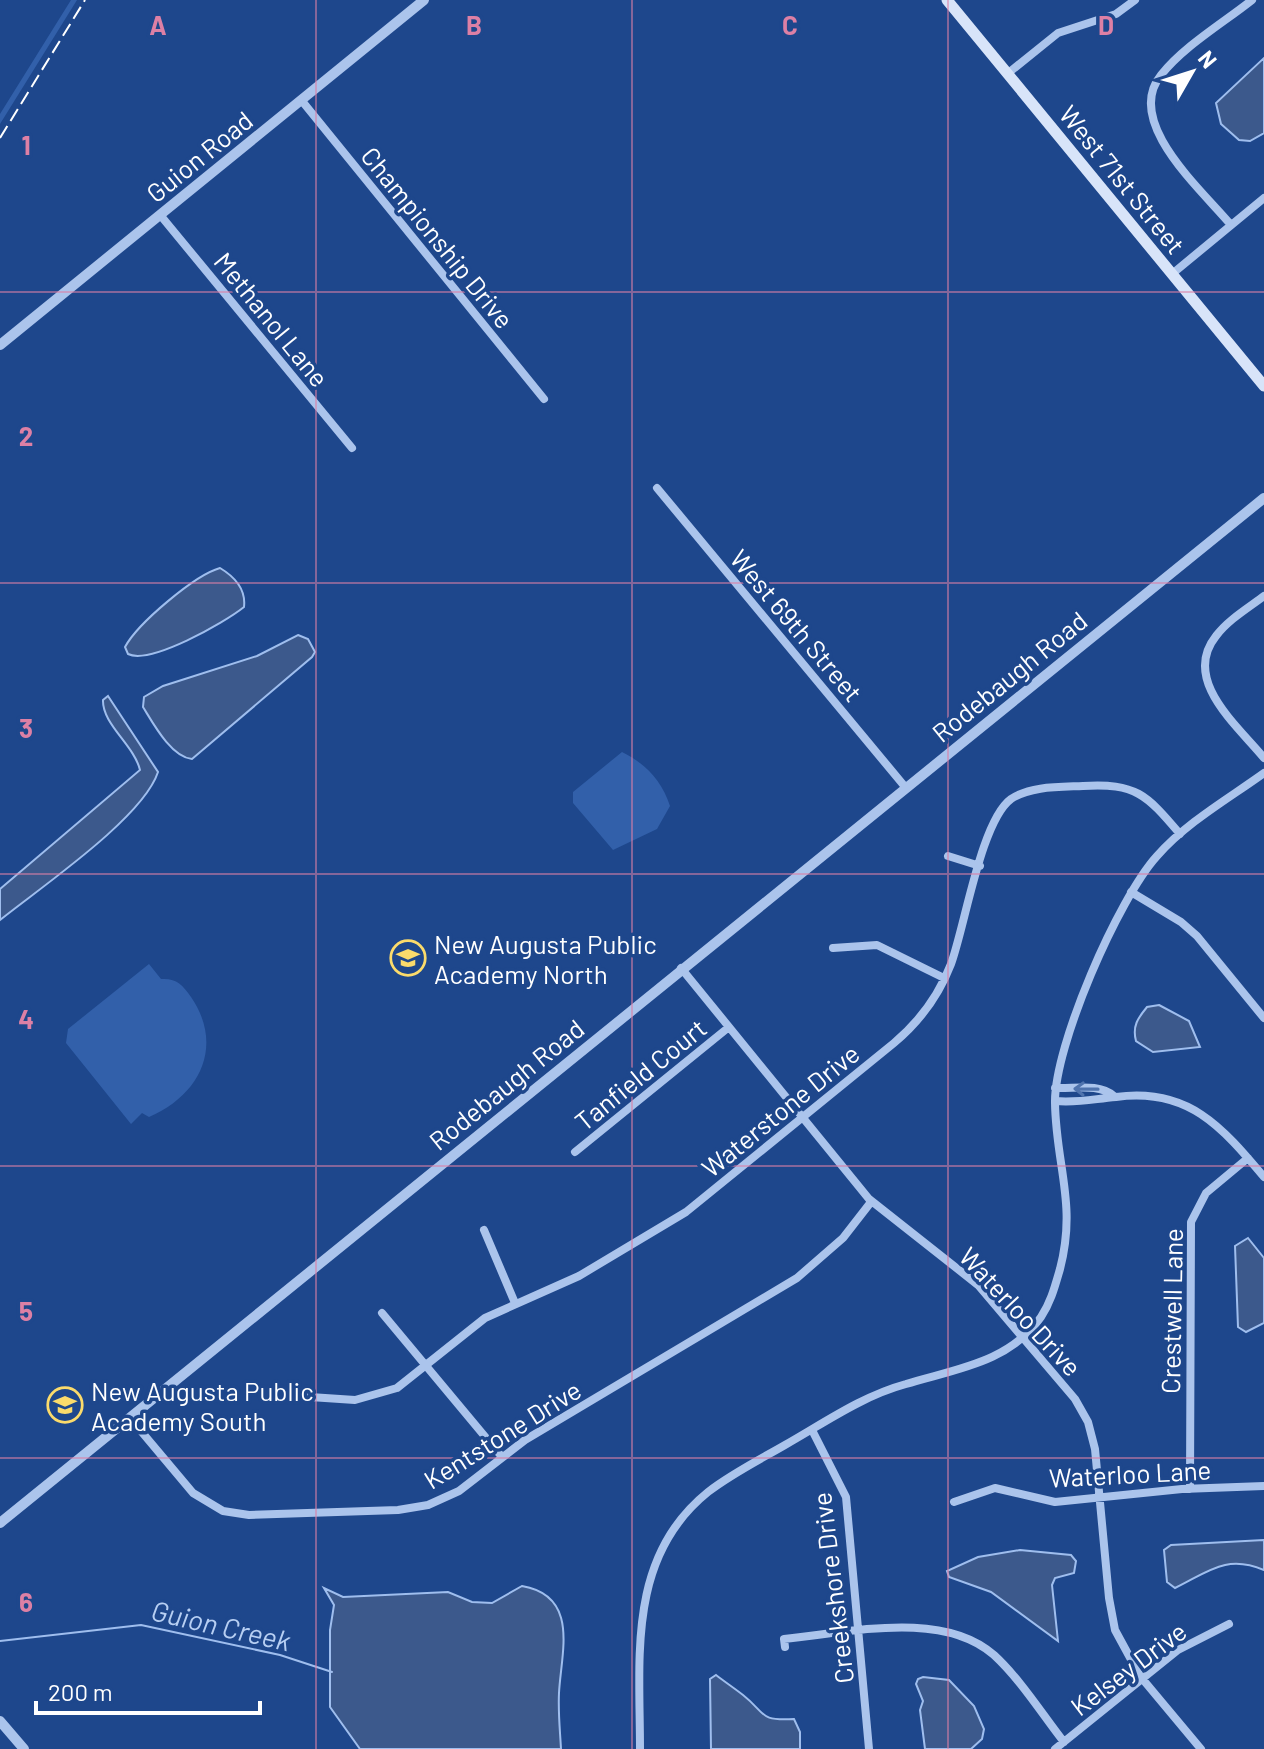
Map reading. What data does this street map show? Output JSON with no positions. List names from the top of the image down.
{
  "streets": {
    "main road": ["West 71st Street"],
    "street": [
      "Guion Road",
      "Championship Drive",
      "Methanol Lane",
      "West 69th Street",
      "Rodebaugh Road",
      "Tanfield Court",
      "Waterstone Drive",
      "Waterloo Drive",
      "Crestwell Lane",
      "Kentstone Drive",
      "Waterloo Lane",
      "Creekshore Drive",
      "Kelsey Drive"
    ]
  },
  "crossings": [
    ["Guion Road", "Championship Drive"],
    ["Guion Road", "Methanol Lane"],
    ["West 69th Street", "Rodebaugh Road"],
    ["Rodebaugh Road", "Waterloo Drive"],
    ["Rodebaugh Road", "Kentstone Drive"],
    ["Tanfield Court", "Waterloo Drive"],
    ["Waterstone Drive", "Waterloo Drive"],
    ["Waterloo Drive", "Kentstone Drive"],
    ["Waterloo Drive", "Waterloo Lane"],
    ["Waterloo Drive", "Kelsey Drive"],
    ["Crestwell Lane", "Waterloo Lane"]
  ],
  "water": ["Guion Creek"],
  "places": {
    "school or university": ["New Augusta Public Academy North", "New Augusta Public Academy South"]
  },
  "scale_bar": "200 m",
  "north": "top right",
  "grid": {
    "columns": [
      "A",
      "B",
      "C",
      "D"
    ],
    "rows": [
      "1",
      "2",
      "3",
      "4",
      "5",
      "6"
    ]
  }
}
